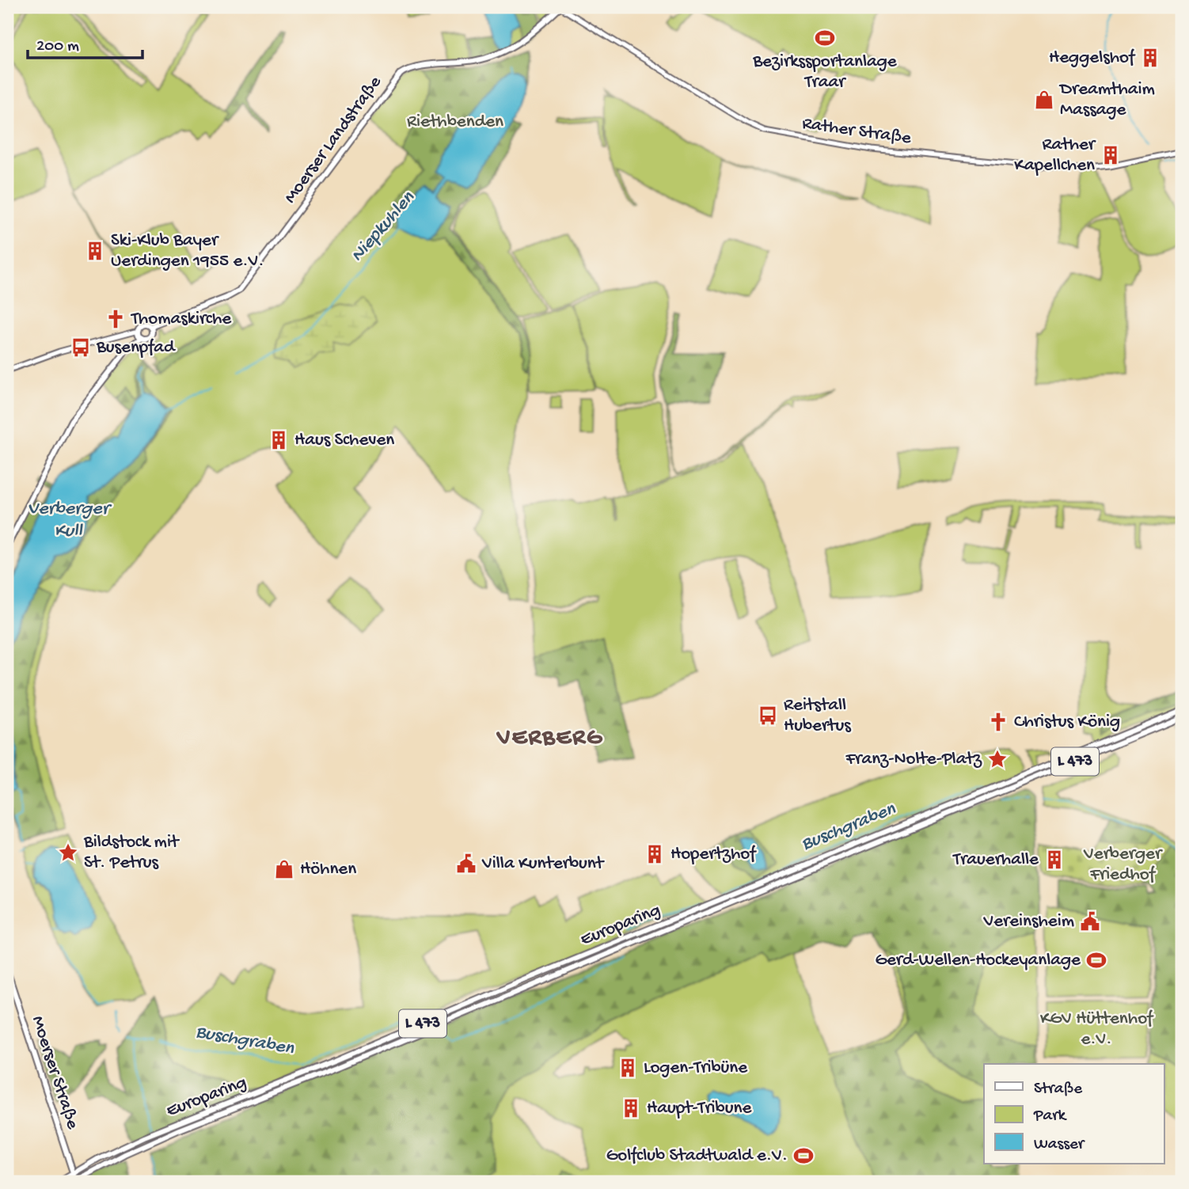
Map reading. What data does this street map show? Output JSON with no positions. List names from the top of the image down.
{
  "streets": {
    "main road": [
      "Moerser Landstraße",
      "L 473",
      "Europaring",
      "Moerser Straße"
    ],
    "street": ["Rather Straße"]
  },
  "crossings": [
    ["Rather Straße", "Moerser Landstraße"],
    ["L 473", "Europaring"],
    ["L 473", "Moerser Straße"],
    ["Europaring", "Moerser Straße"]
  ],
  "districts": ["VERBERG"],
  "water": ["Niepkuhlen", "Verberger Kull", "Buschgraben"],
  "parks": ["Riethbenden", "Verberger Friedhof", "KGV Hüttenhof e.V."],
  "places": {
    "sports": ["Bezirkssportanlage Traar", "Gerd-Wellen-Hockeyanlage", "Golfclub Stadtwald e.V."],
    "building": [
      "Heggelshof",
      "Rather Kapellchen",
      "Ski-Klub Bayer Uerdingen 1955 e.V.",
      "Haus Scheven",
      "Hopertzhof",
      "Trauerhalle",
      "Logen-Tribüne",
      "Haupt-Tribune"
    ],
    "shop": ["Dreamthaim Massage", "Höhnen"],
    "church": ["Thomaskirche", "Christus König"],
    "bus stop": ["Busenpfad", "Reitstall Hubertus"],
    "place": ["Franz-Nolte-Platz", "Bildstock mit St. Petrus"],
    "public building": ["Villa Kunterbunt", "Vereinsheim"]
  },
  "legend": ["Straße", "Park", "Wasser"],
  "scale_bar": "200 m"
}
